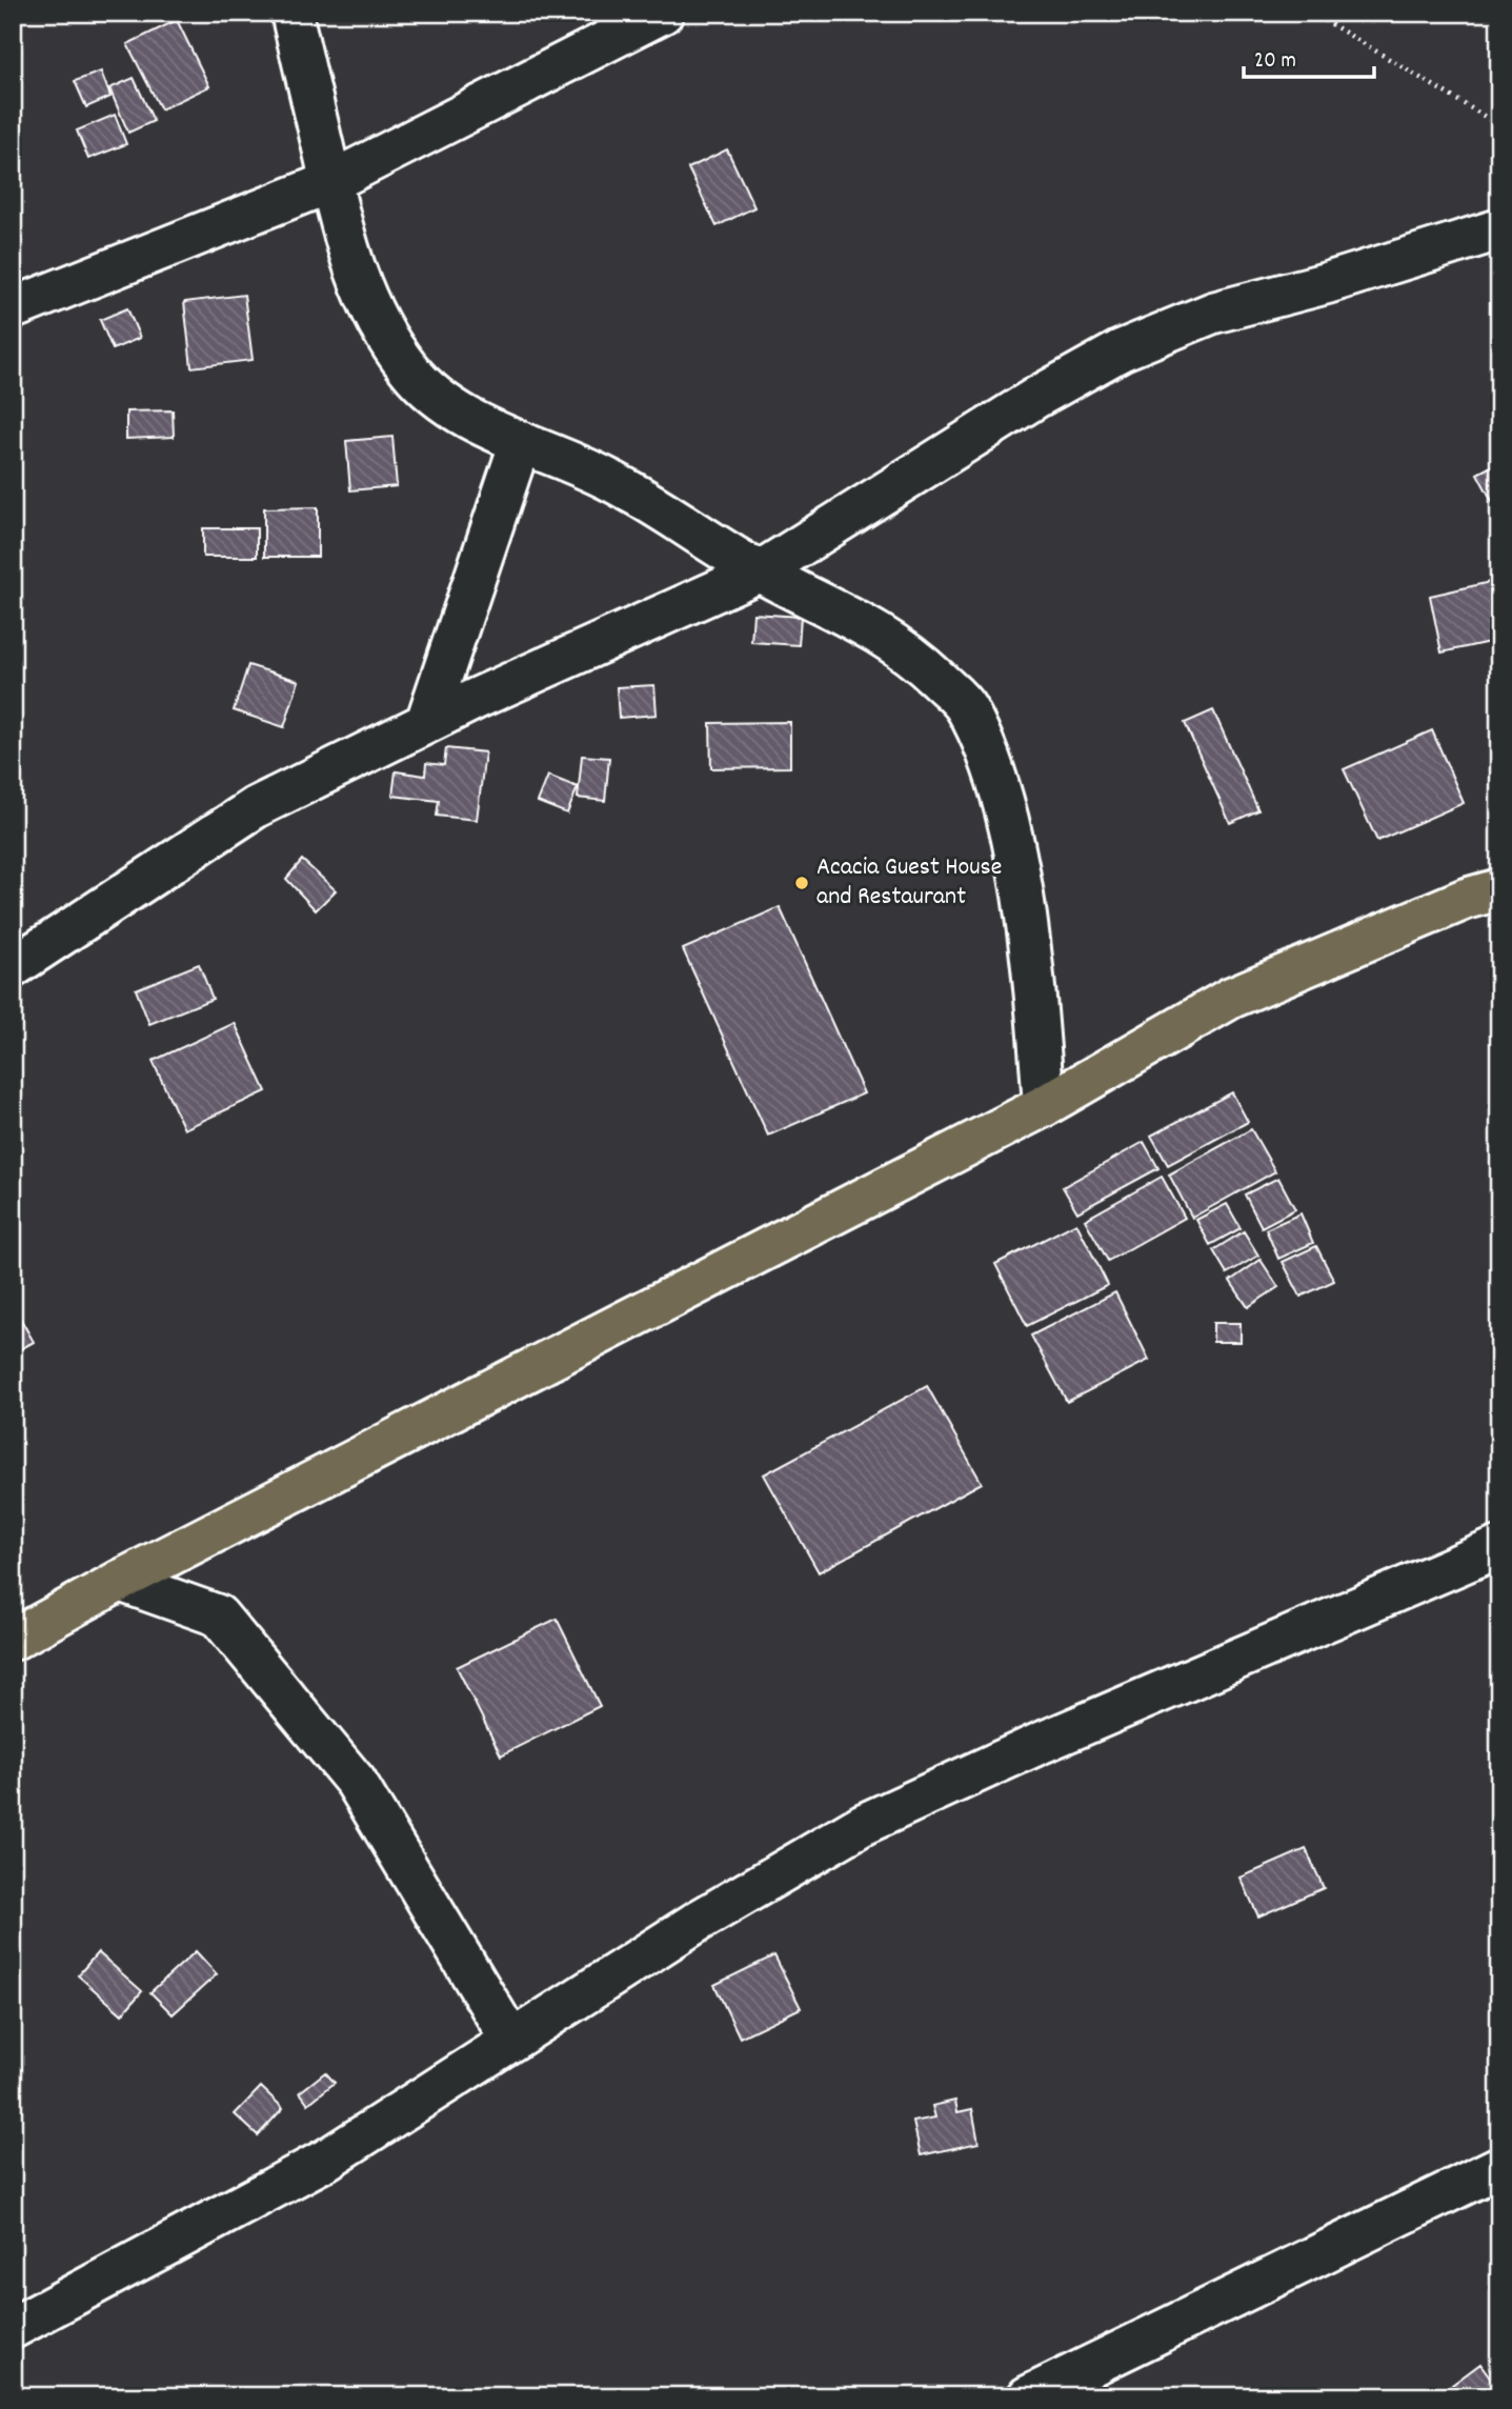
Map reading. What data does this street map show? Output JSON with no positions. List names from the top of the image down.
{
  "places": ["Acacia Guest House and Restaurant"],
  "scale_bar": "20 m"
}
